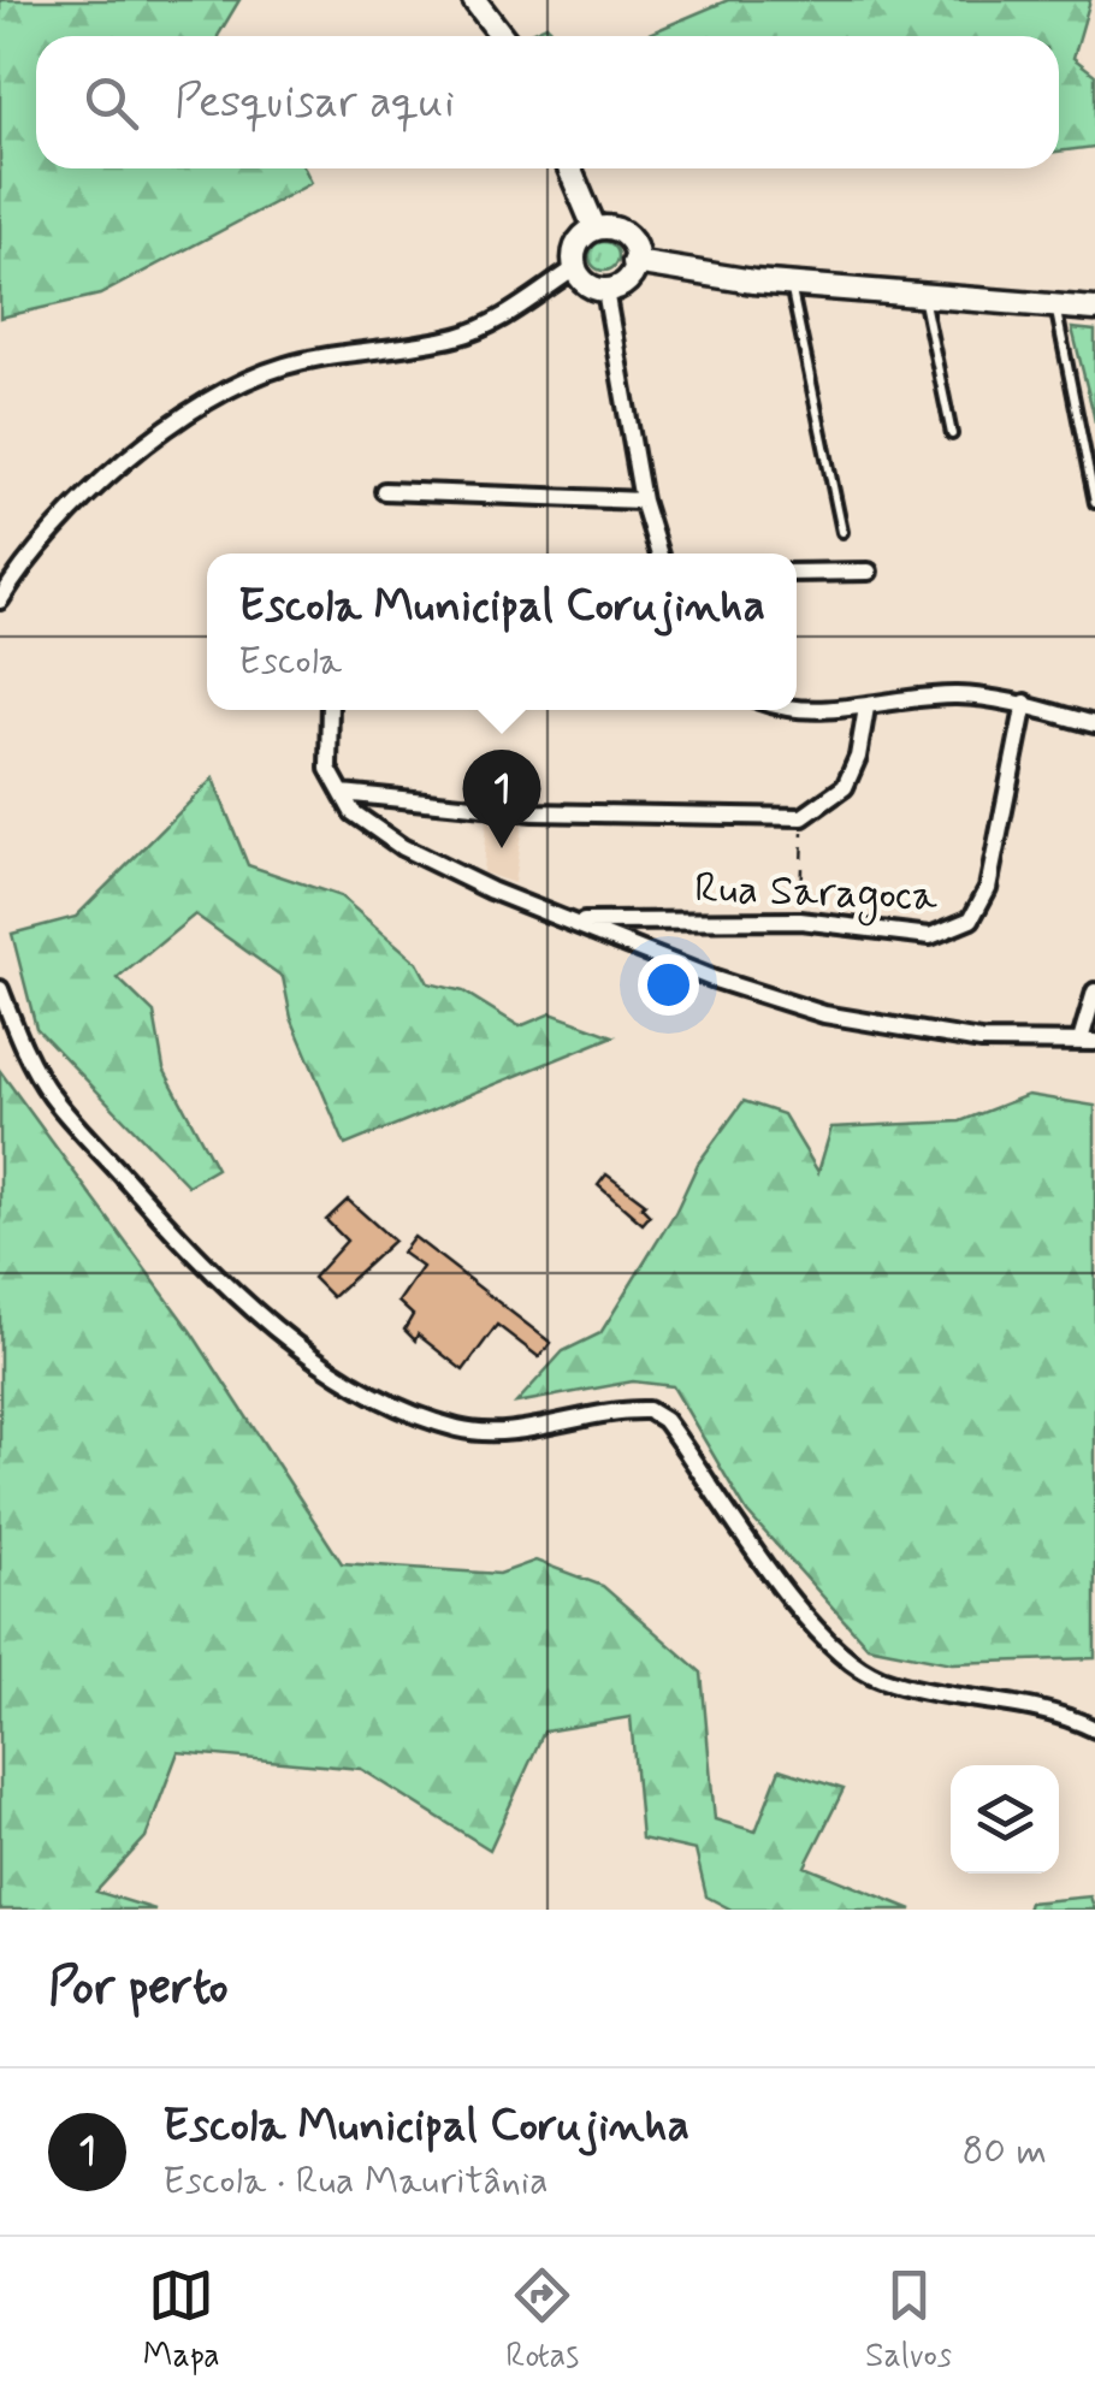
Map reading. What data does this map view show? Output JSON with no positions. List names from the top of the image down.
{
  "streets": {
    "street": ["Rua Saragoca"]
  },
  "page": {
    "search": "Pesquisar aqui",
    "popup": ["Escola Municipal Corujinha", "Escola"],
    "pins": "1",
    "heading": "Por perto",
    "list": [
      {
        "mark": "1",
        "name": "Escola Municipal Corujinha",
        "note": "Escola · Rua Mauritânia",
        "value": "80 m"
      }
    ],
    "nav": ["Mapa", "Rotas", "Salvos"]
  }
}
